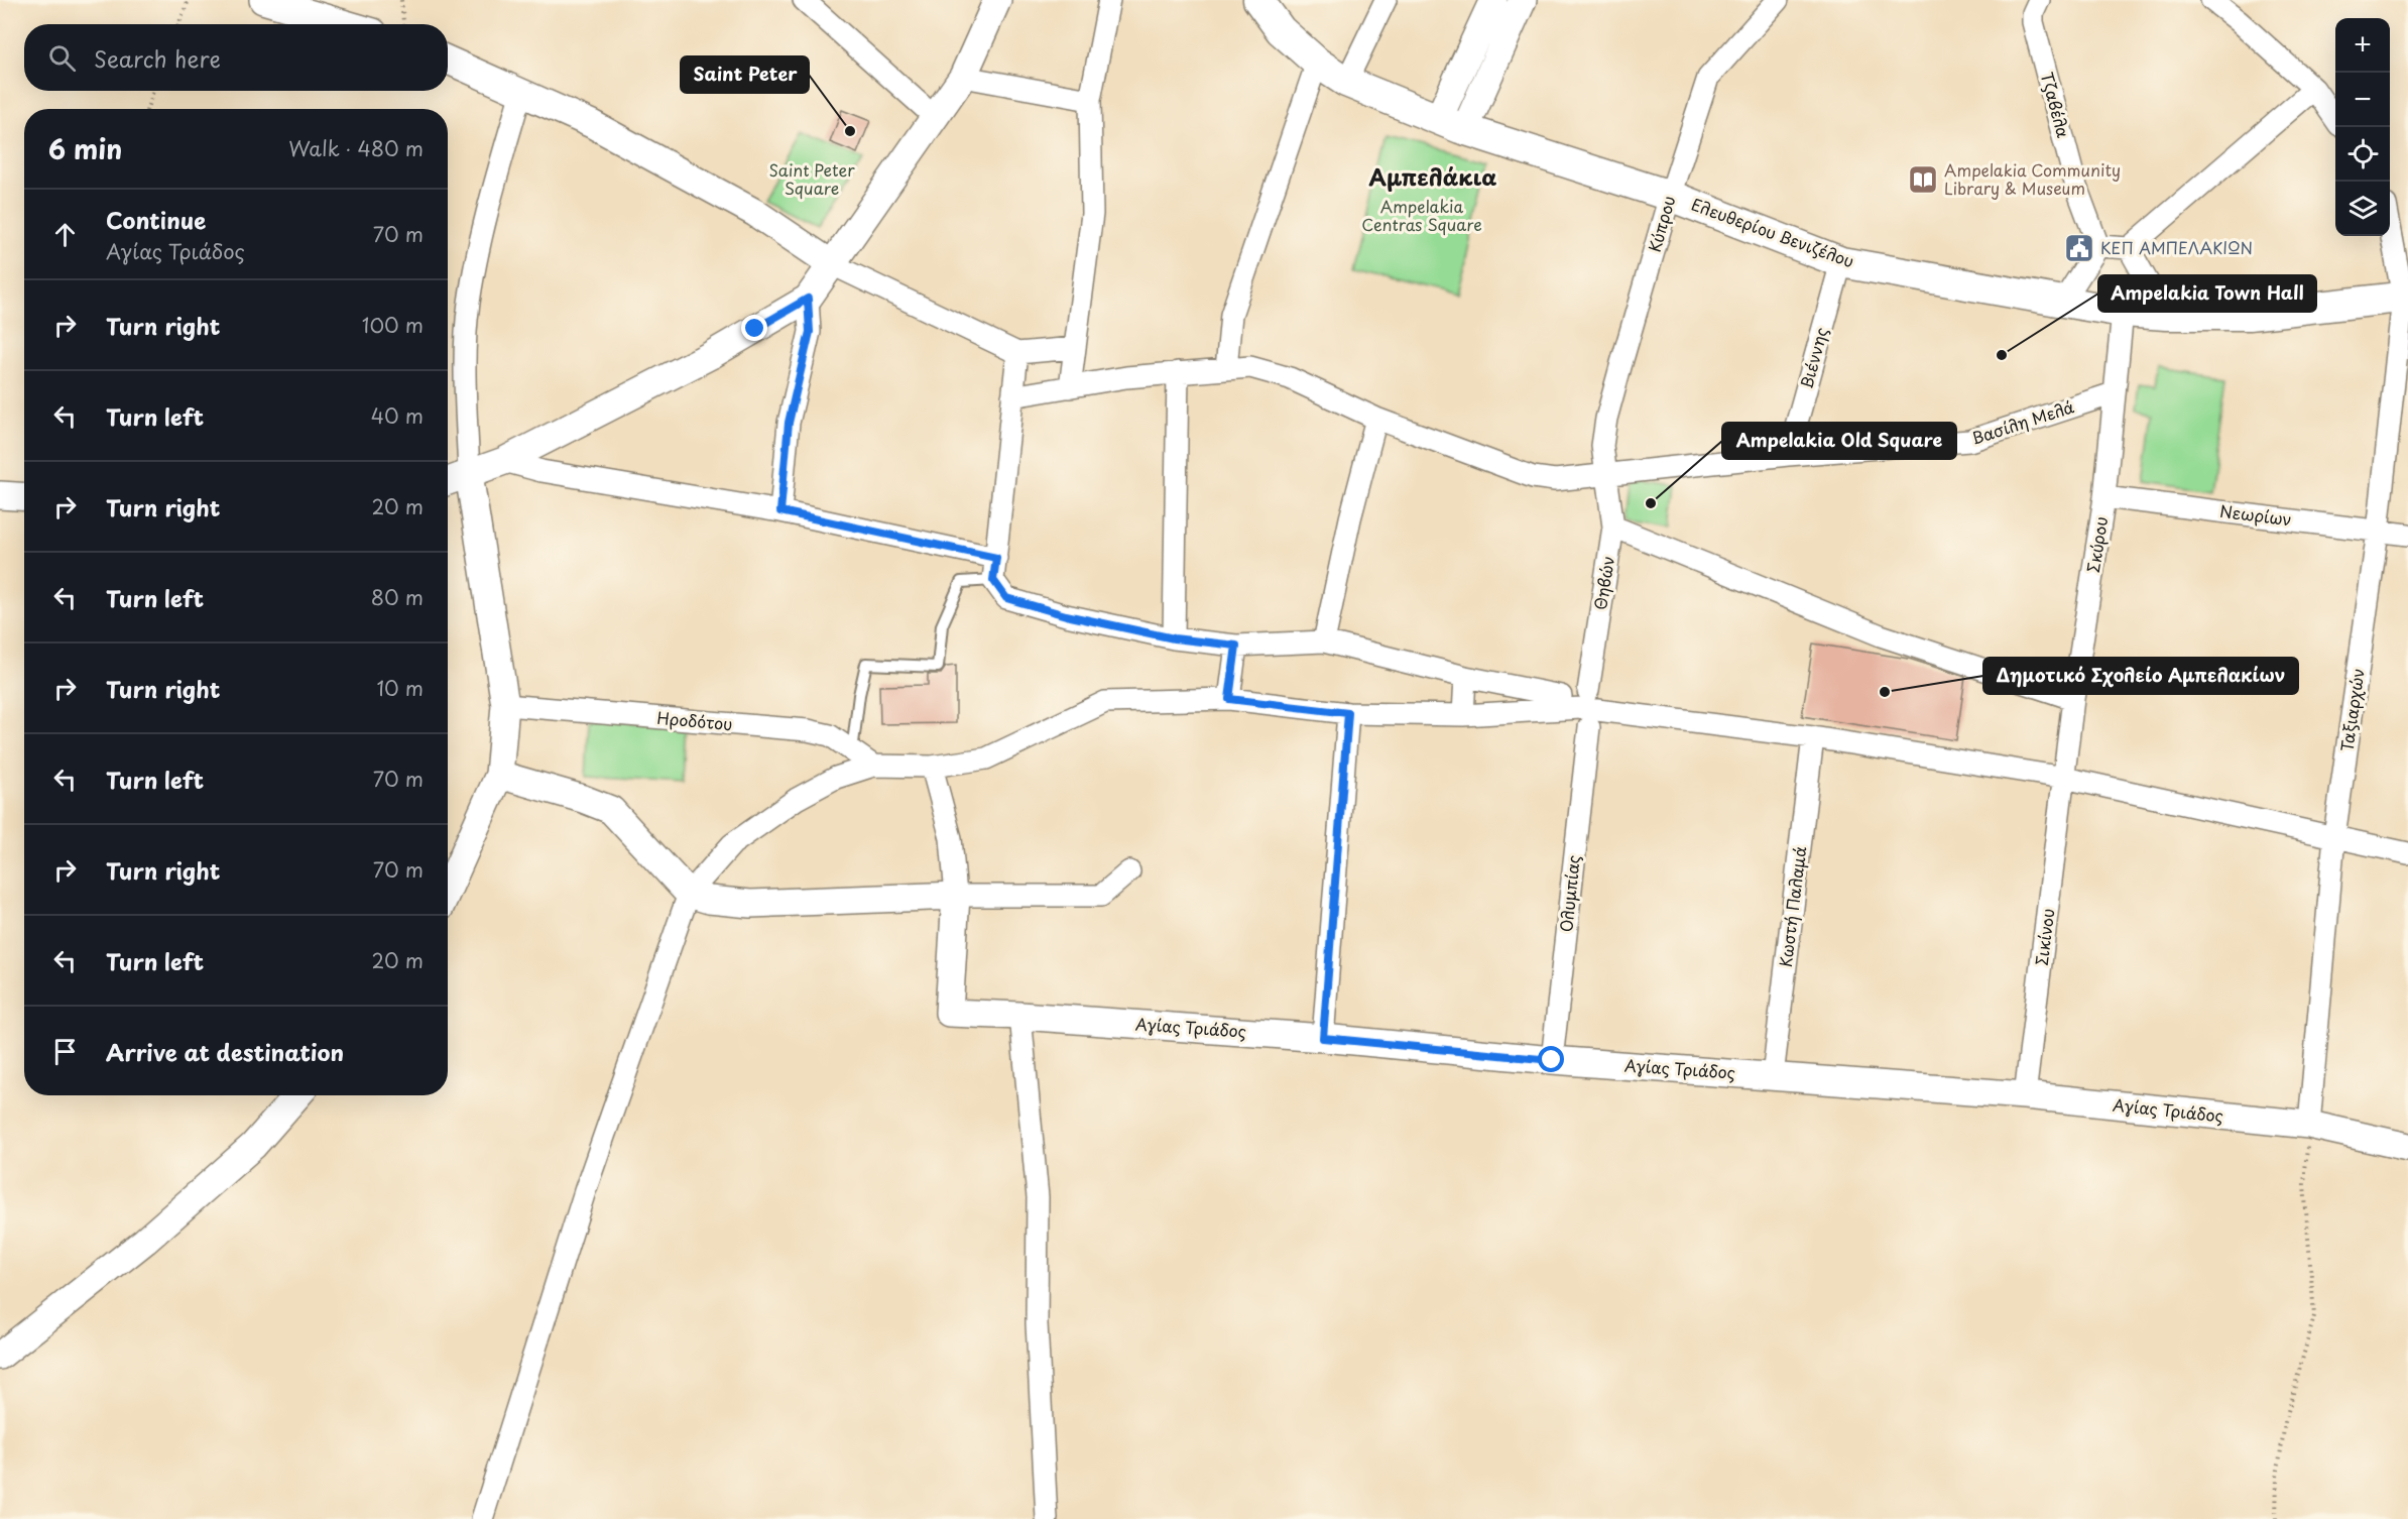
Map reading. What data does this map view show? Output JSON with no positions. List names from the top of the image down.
{
  "streets": {
    "main road": ["Ελευθερίου Βενιζέλου"],
    "street": [
      "Τζαβέλα",
      "Κύπρου",
      "Βιέννης",
      "Βασίλη Μελά",
      "Νεωρίων",
      "Σκύρου",
      "Θηβών",
      "Ταξιαρχών",
      "Ηροδότου",
      "Ολυμπίας",
      "Κωστή Παλαμά",
      "Σικίνου",
      "Αγίας Τριάδος"
    ]
  },
  "crossings": [
    ["Κύπρου", "Ελευθερίου Βενιζέλου"],
    ["Κύπρου", "Βασίλη Μελά"],
    ["Κύπρου", "Θηβών"],
    ["Ελευθερίου Βενιζέλου", "Βιέννης"],
    ["Ελευθερίου Βενιζέλου", "Σκύρου"],
    ["Ελευθερίου Βενιζέλου", "Ταξιαρχών"],
    ["Βιέννης", "Βασίλη Μελά"],
    ["Βασίλη Μελά", "Σκύρου"],
    ["Βασίλη Μελά", "Θηβών"],
    ["Νεωρίων", "Σκύρου"],
    ["Νεωρίων", "Ταξιαρχών"],
    ["Σκύρου", "Σικίνου"],
    ["Ταξιαρχών", "Αγίας Τριάδος"],
    ["Ολυμπίας", "Αγίας Τριάδος"],
    ["Κωστή Παλαμά", "Αγίας Τριάδος"],
    ["Σικίνου", "Αγίας Τριάδος"]
  ],
  "districts": ["Αμπελάκια"],
  "parks": ["Saint Peter Square", "Ampelakia Centras Square"],
  "places": {
    "other": [
      "Saint Peter",
      "Ampelakia Town Hall",
      "Ampelakia Old Square",
      "Δημοτικό Σχολείο Αμπελακίων"
    ],
    "library": ["Ampelakia Community Library & Museum"],
    "public building": ["ΚΕΠ ΑΜΠΕΛΑΚΙΩΝ"]
  },
  "page": {
    "map_buttons": ["+", "−"],
    "search": "Search here",
    "heading": ["6 min", "Walk · 480 m"],
    "list": [
      ["Continue", "Αγίας Τριάδος", "70 m"],
      ["Turn right", "100 m"],
      ["Turn left", "40 m"],
      ["Turn right", "20 m"],
      ["Turn left", "80 m"],
      ["Turn right", "10 m"],
      ["Turn left", "70 m"],
      ["Turn right", "70 m"],
      ["Turn left", "20 m"],
      "Arrive at destination"
    ]
  }
}
